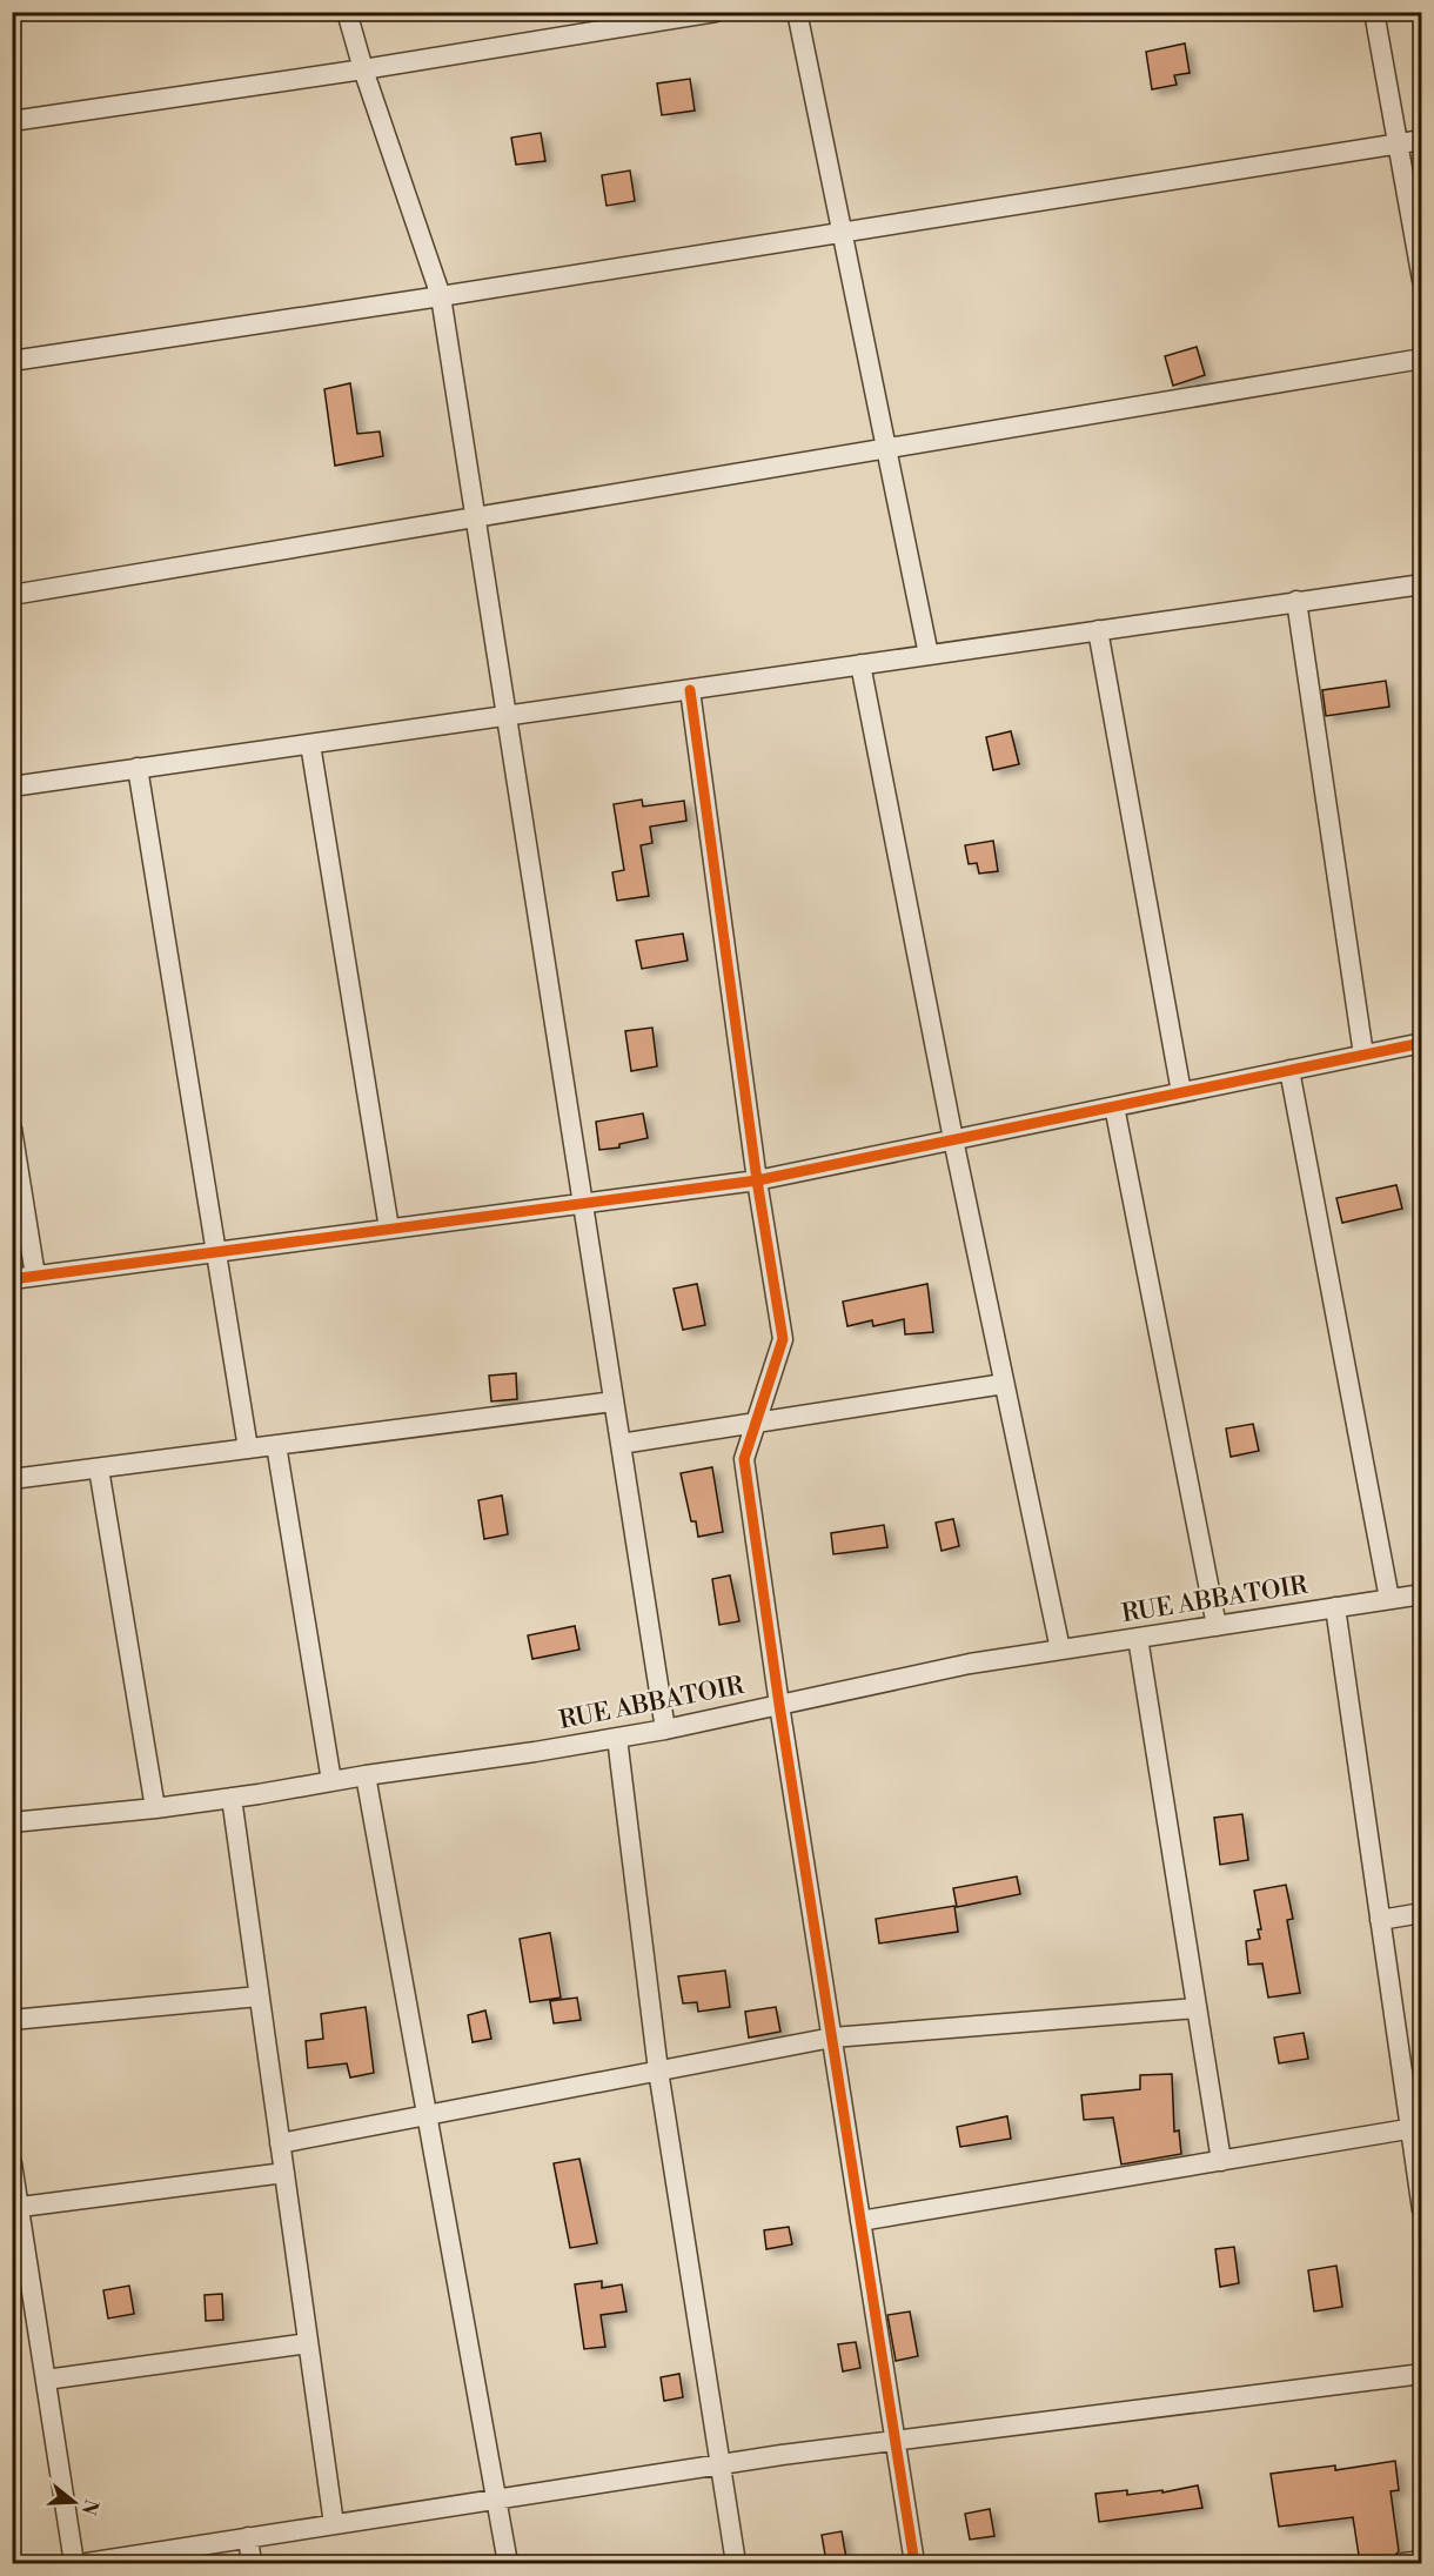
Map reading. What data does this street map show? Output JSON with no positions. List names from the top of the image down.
{
  "streets": {
    "street": ["RUE ABBATOIR"]
  },
  "north": "right"
}
